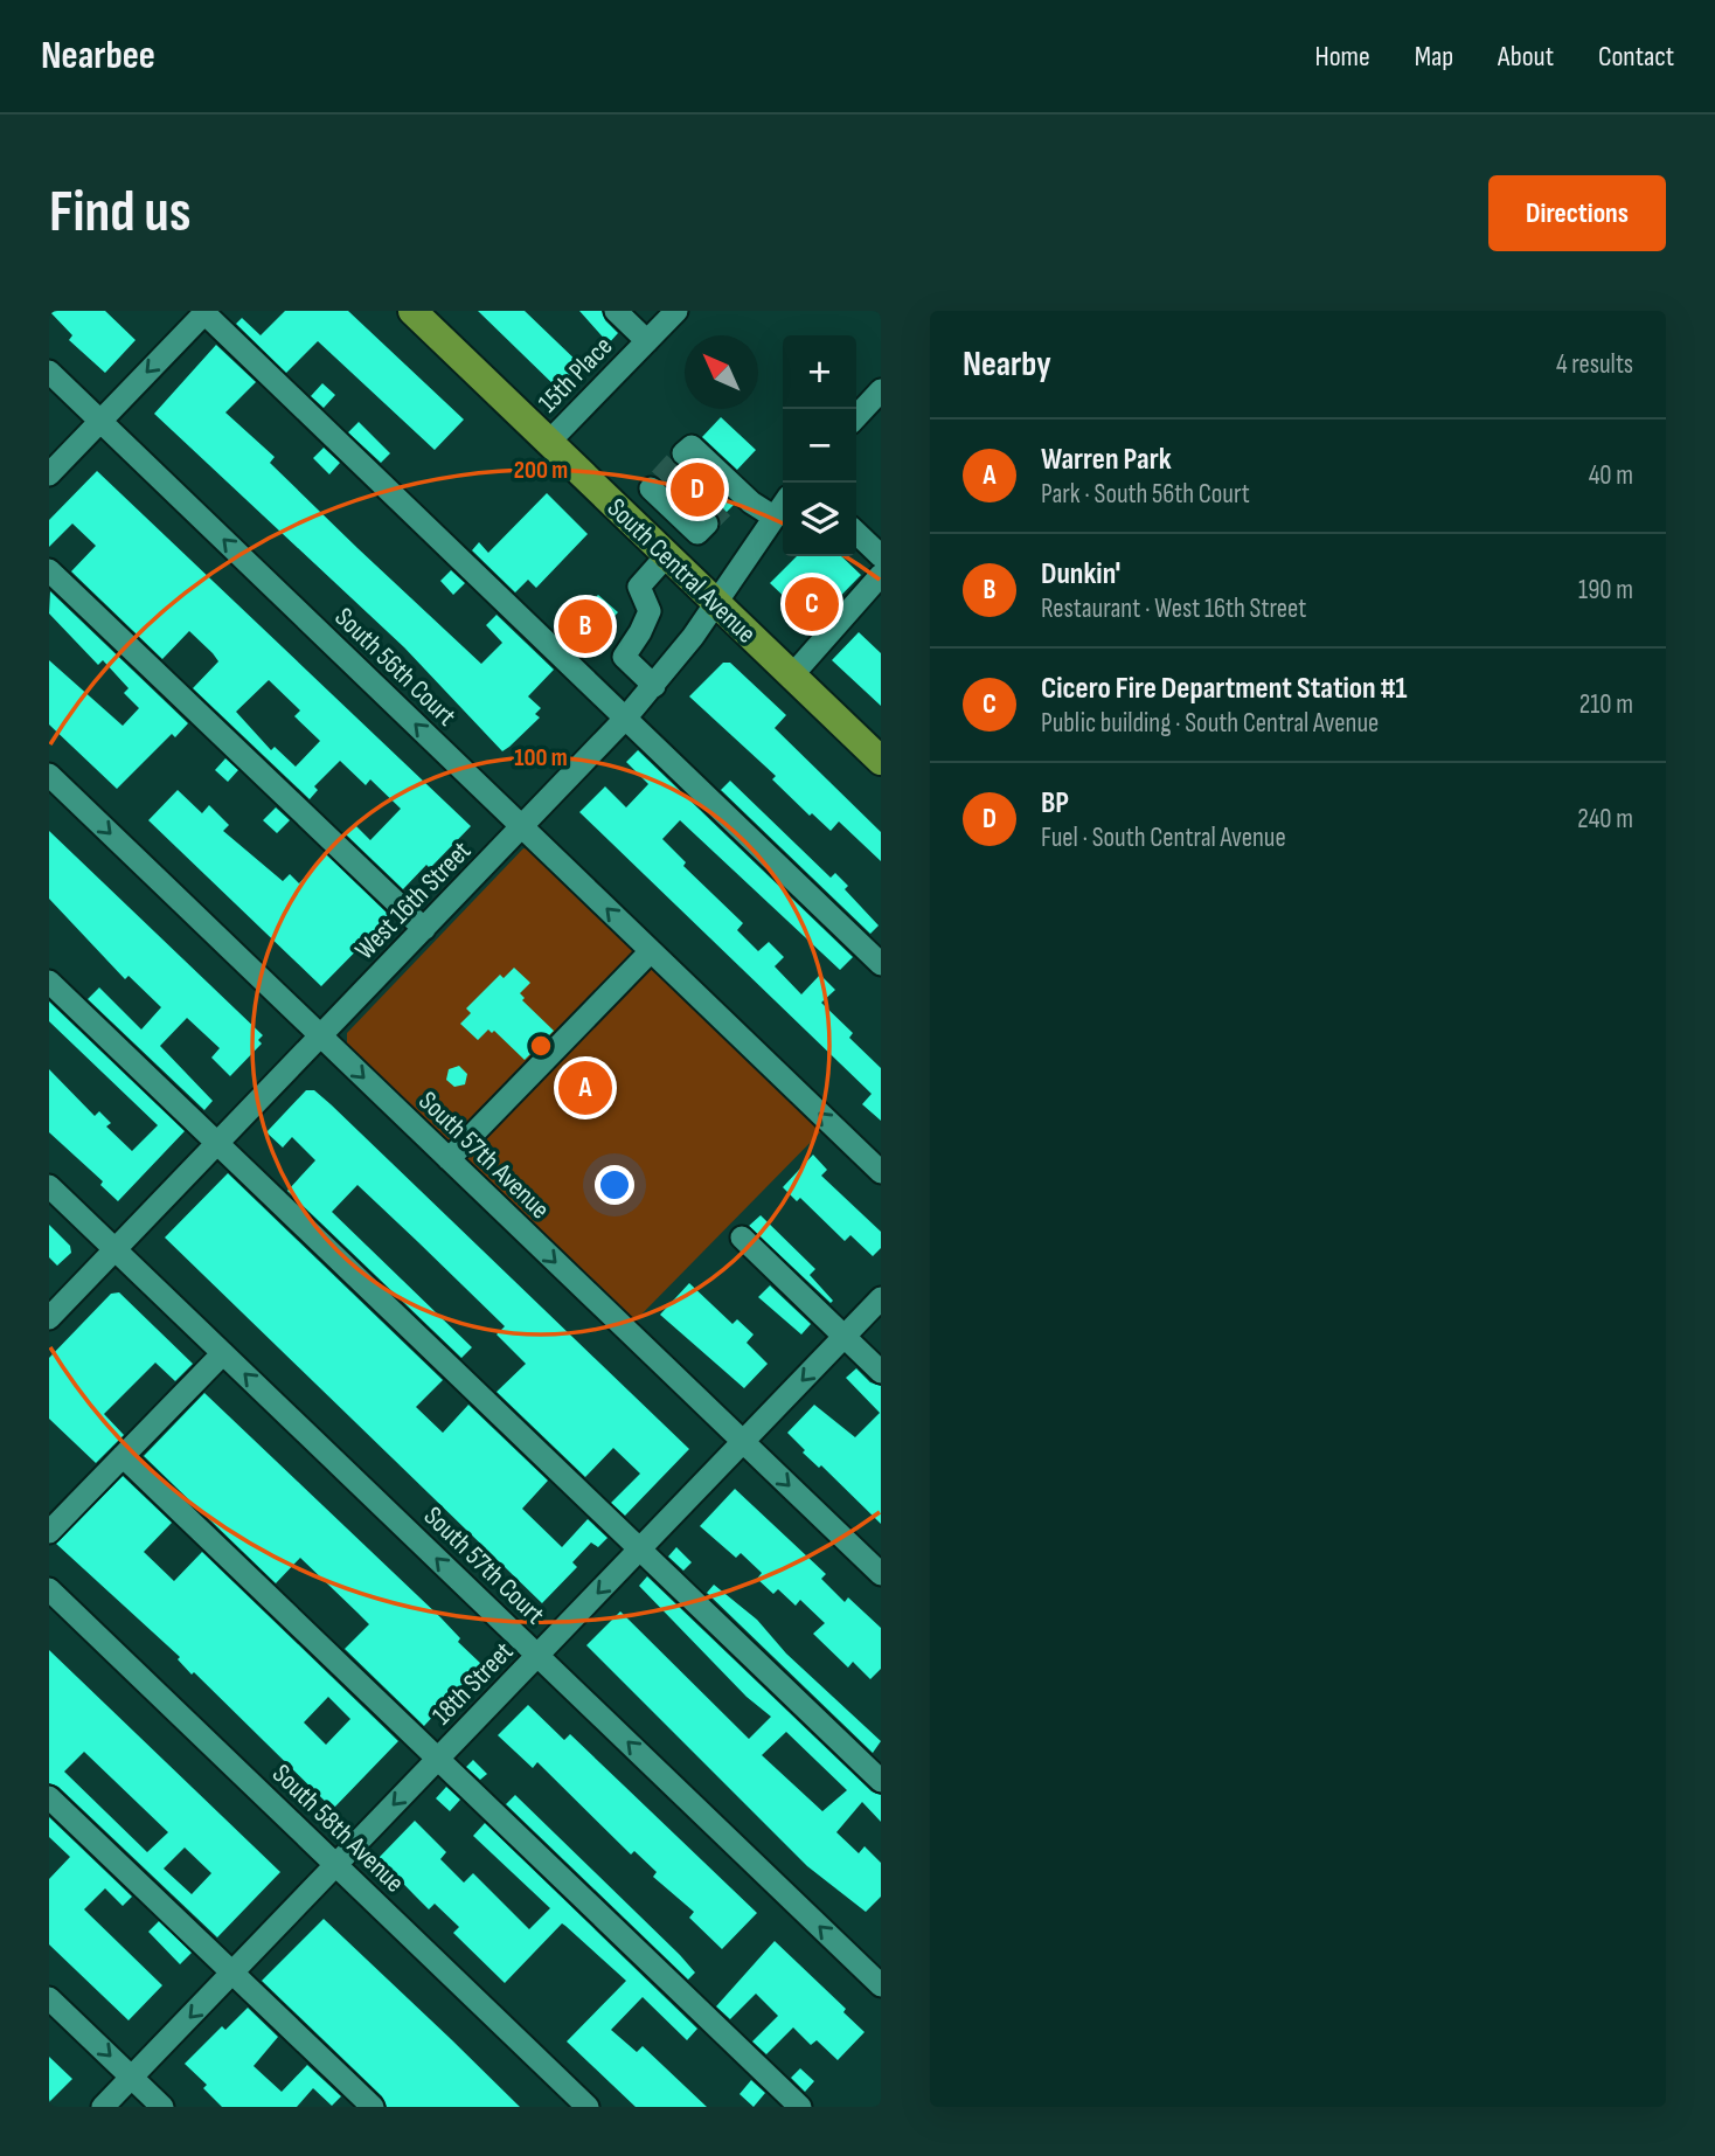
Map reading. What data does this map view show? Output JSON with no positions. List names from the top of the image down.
{
  "streets": {
    "main road": ["South Central Avenue"],
    "street": [
      "15th Place",
      "South 56th Court",
      "West 16th Street",
      "South 57th Avenue",
      "South 57th Court",
      "18th Street",
      "South 58th Avenue"
    ]
  },
  "crossings": [
    ["15th Place", "South Central Avenue"],
    ["South Central Avenue", "West 16th Street"],
    ["South 56th Court", "West 16th Street"],
    ["West 16th Street", "South 57th Avenue"],
    ["West 16th Street", "South 57th Court"],
    ["South 57th Avenue", "18th Street"],
    ["South 57th Court", "18th Street"],
    ["18th Street", "South 58th Avenue"]
  ],
  "one_way": ["18th Street"],
  "north": "top left",
  "page": {
    "header": "Nearbee",
    "nav": [
      "Home",
      "Map",
      "About",
      "Contact"
    ],
    "buttons": "Directions",
    "title": "Find us",
    "heading": ["Nearby", "4 results"],
    "map_buttons": ["+", "−"],
    "list": [
      {
        "mark": "A",
        "name": "Warren Park",
        "note": "Park · South 56th Court",
        "value": "40 m"
      },
      {
        "mark": "B",
        "name": "Dunkin'",
        "note": "Restaurant · West 16th Street",
        "value": "190 m"
      },
      {
        "mark": "C",
        "name": "Cicero Fire Department Station #1",
        "note": "Public building · South Central Avenue",
        "value": "210 m"
      },
      {
        "mark": "D",
        "name": "BP",
        "note": "Fuel · South Central Avenue",
        "value": "240 m"
      }
    ],
    "pins": [
      "D",
      "C",
      "B",
      "A"
    ]
  },
  "rings": ["200 m", "100 m"]
}
